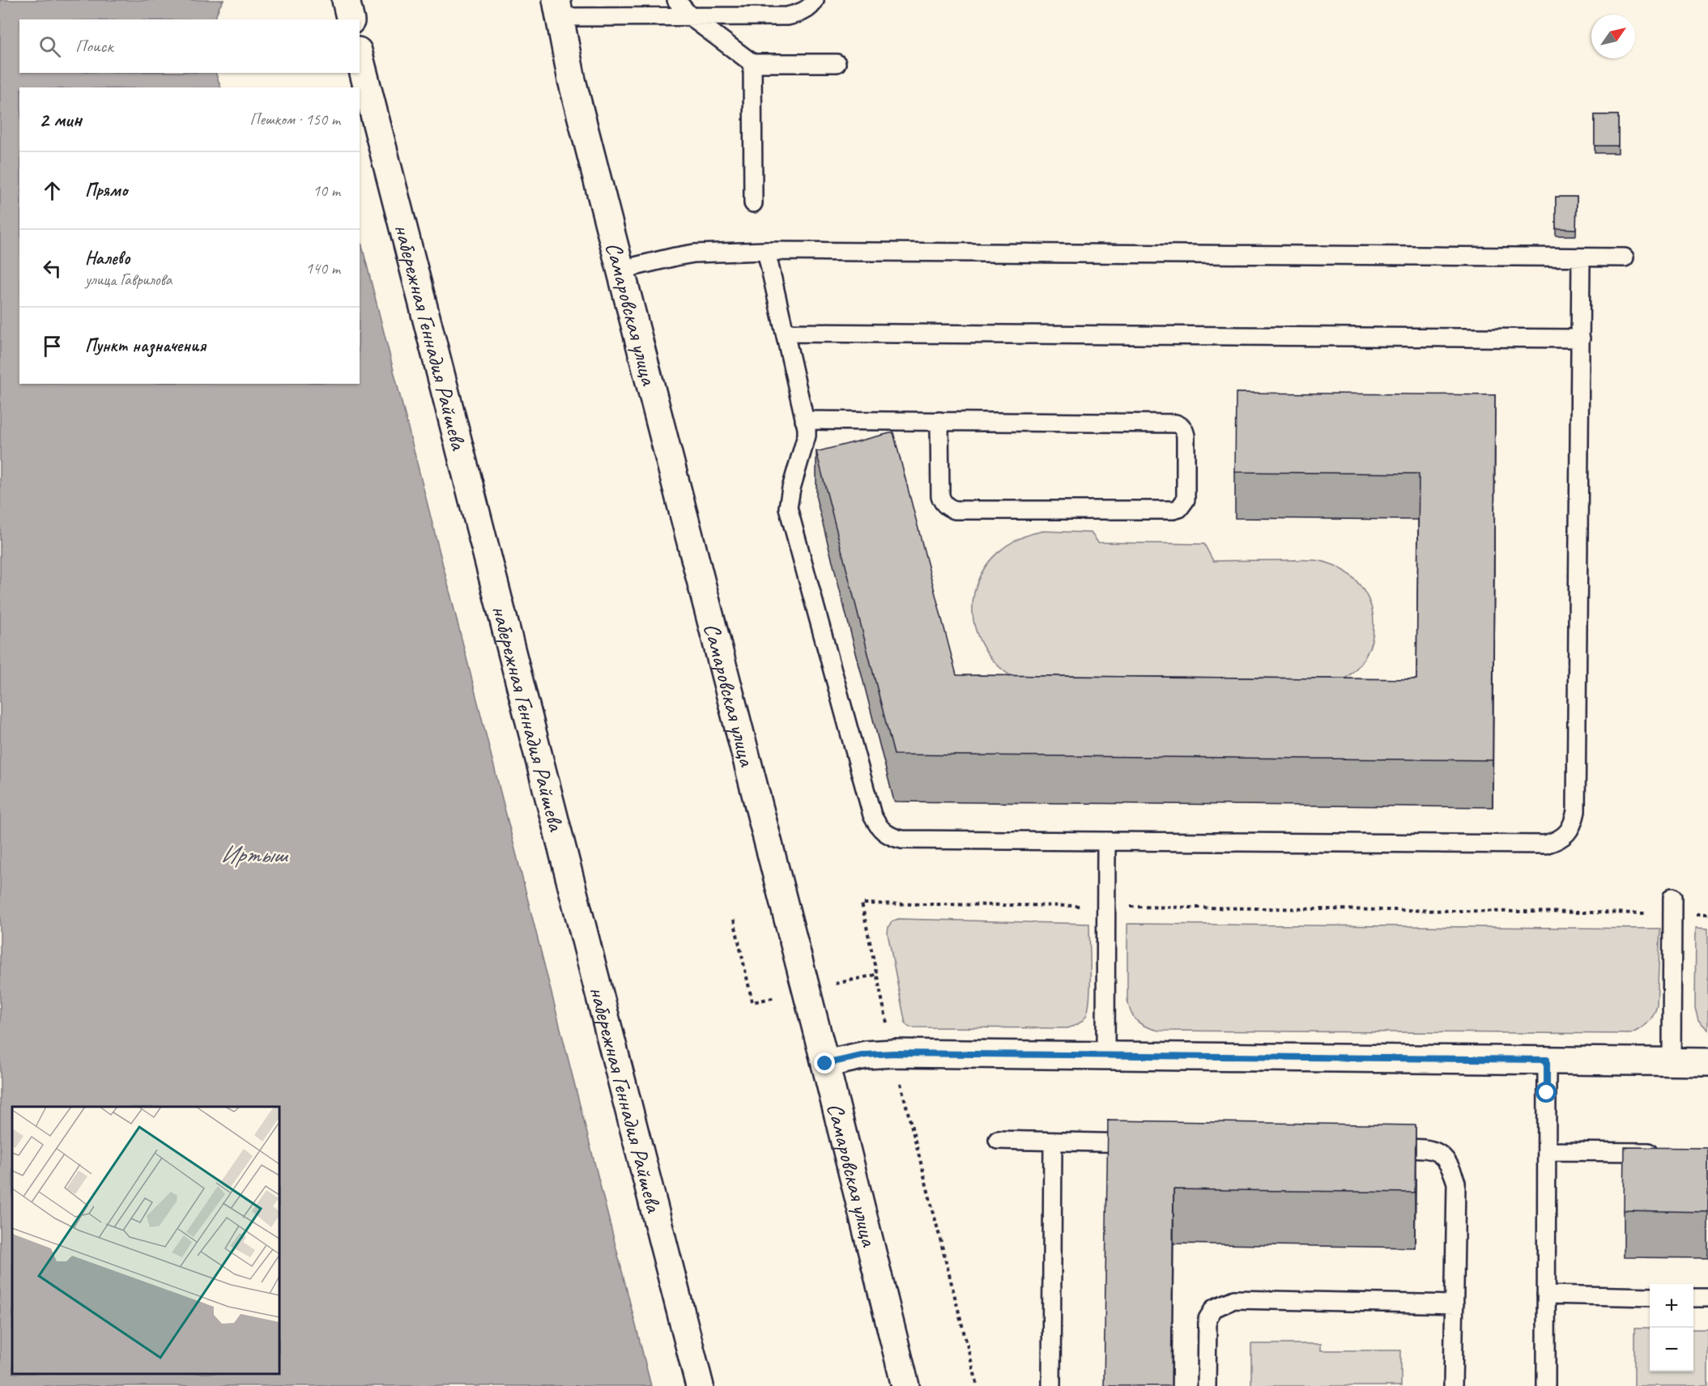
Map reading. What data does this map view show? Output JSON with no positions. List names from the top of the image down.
{
  "streets": {
    "street": ["Самаровская улица", "набережная Геннадия Райшева"]
  },
  "water": ["Иртыш"],
  "north": "top right",
  "page": {
    "search": "Поиск",
    "heading": ["2 мин", "Пешком · 150 m"],
    "list": [
      ["Прямо", "10 m"],
      ["Налево", "улица Гаврилова", "140 m"],
      "Пункт назначения"
    ],
    "map_buttons": ["+", "−"]
  }
}
